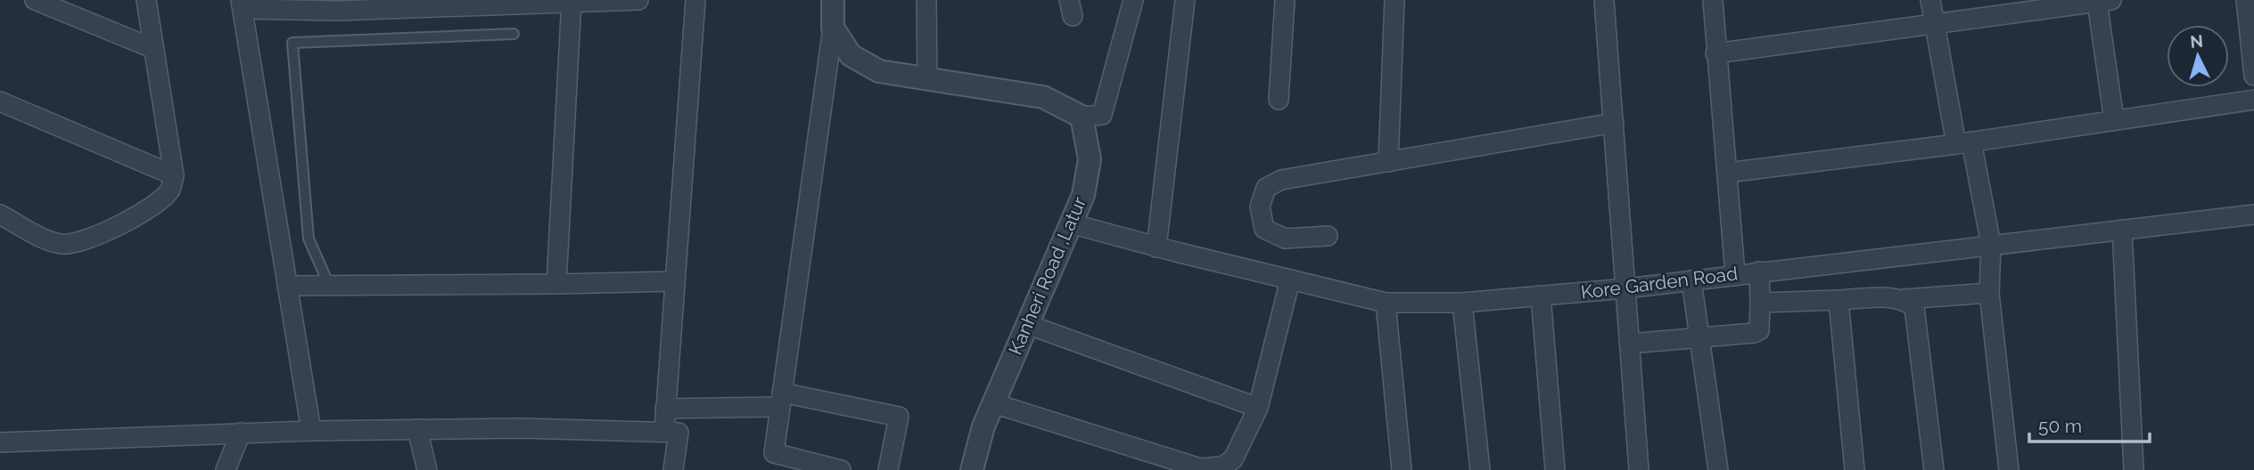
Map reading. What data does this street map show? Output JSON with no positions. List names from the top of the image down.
{
  "streets": {
    "street": ["Kanheri Road ,Latur", "Kore Garden Road"]
  },
  "crossings": [
    ["Kanheri Road ,Latur", "Kore Garden Road"]
  ],
  "scale_bar": "50 m",
  "north": "top"
}
